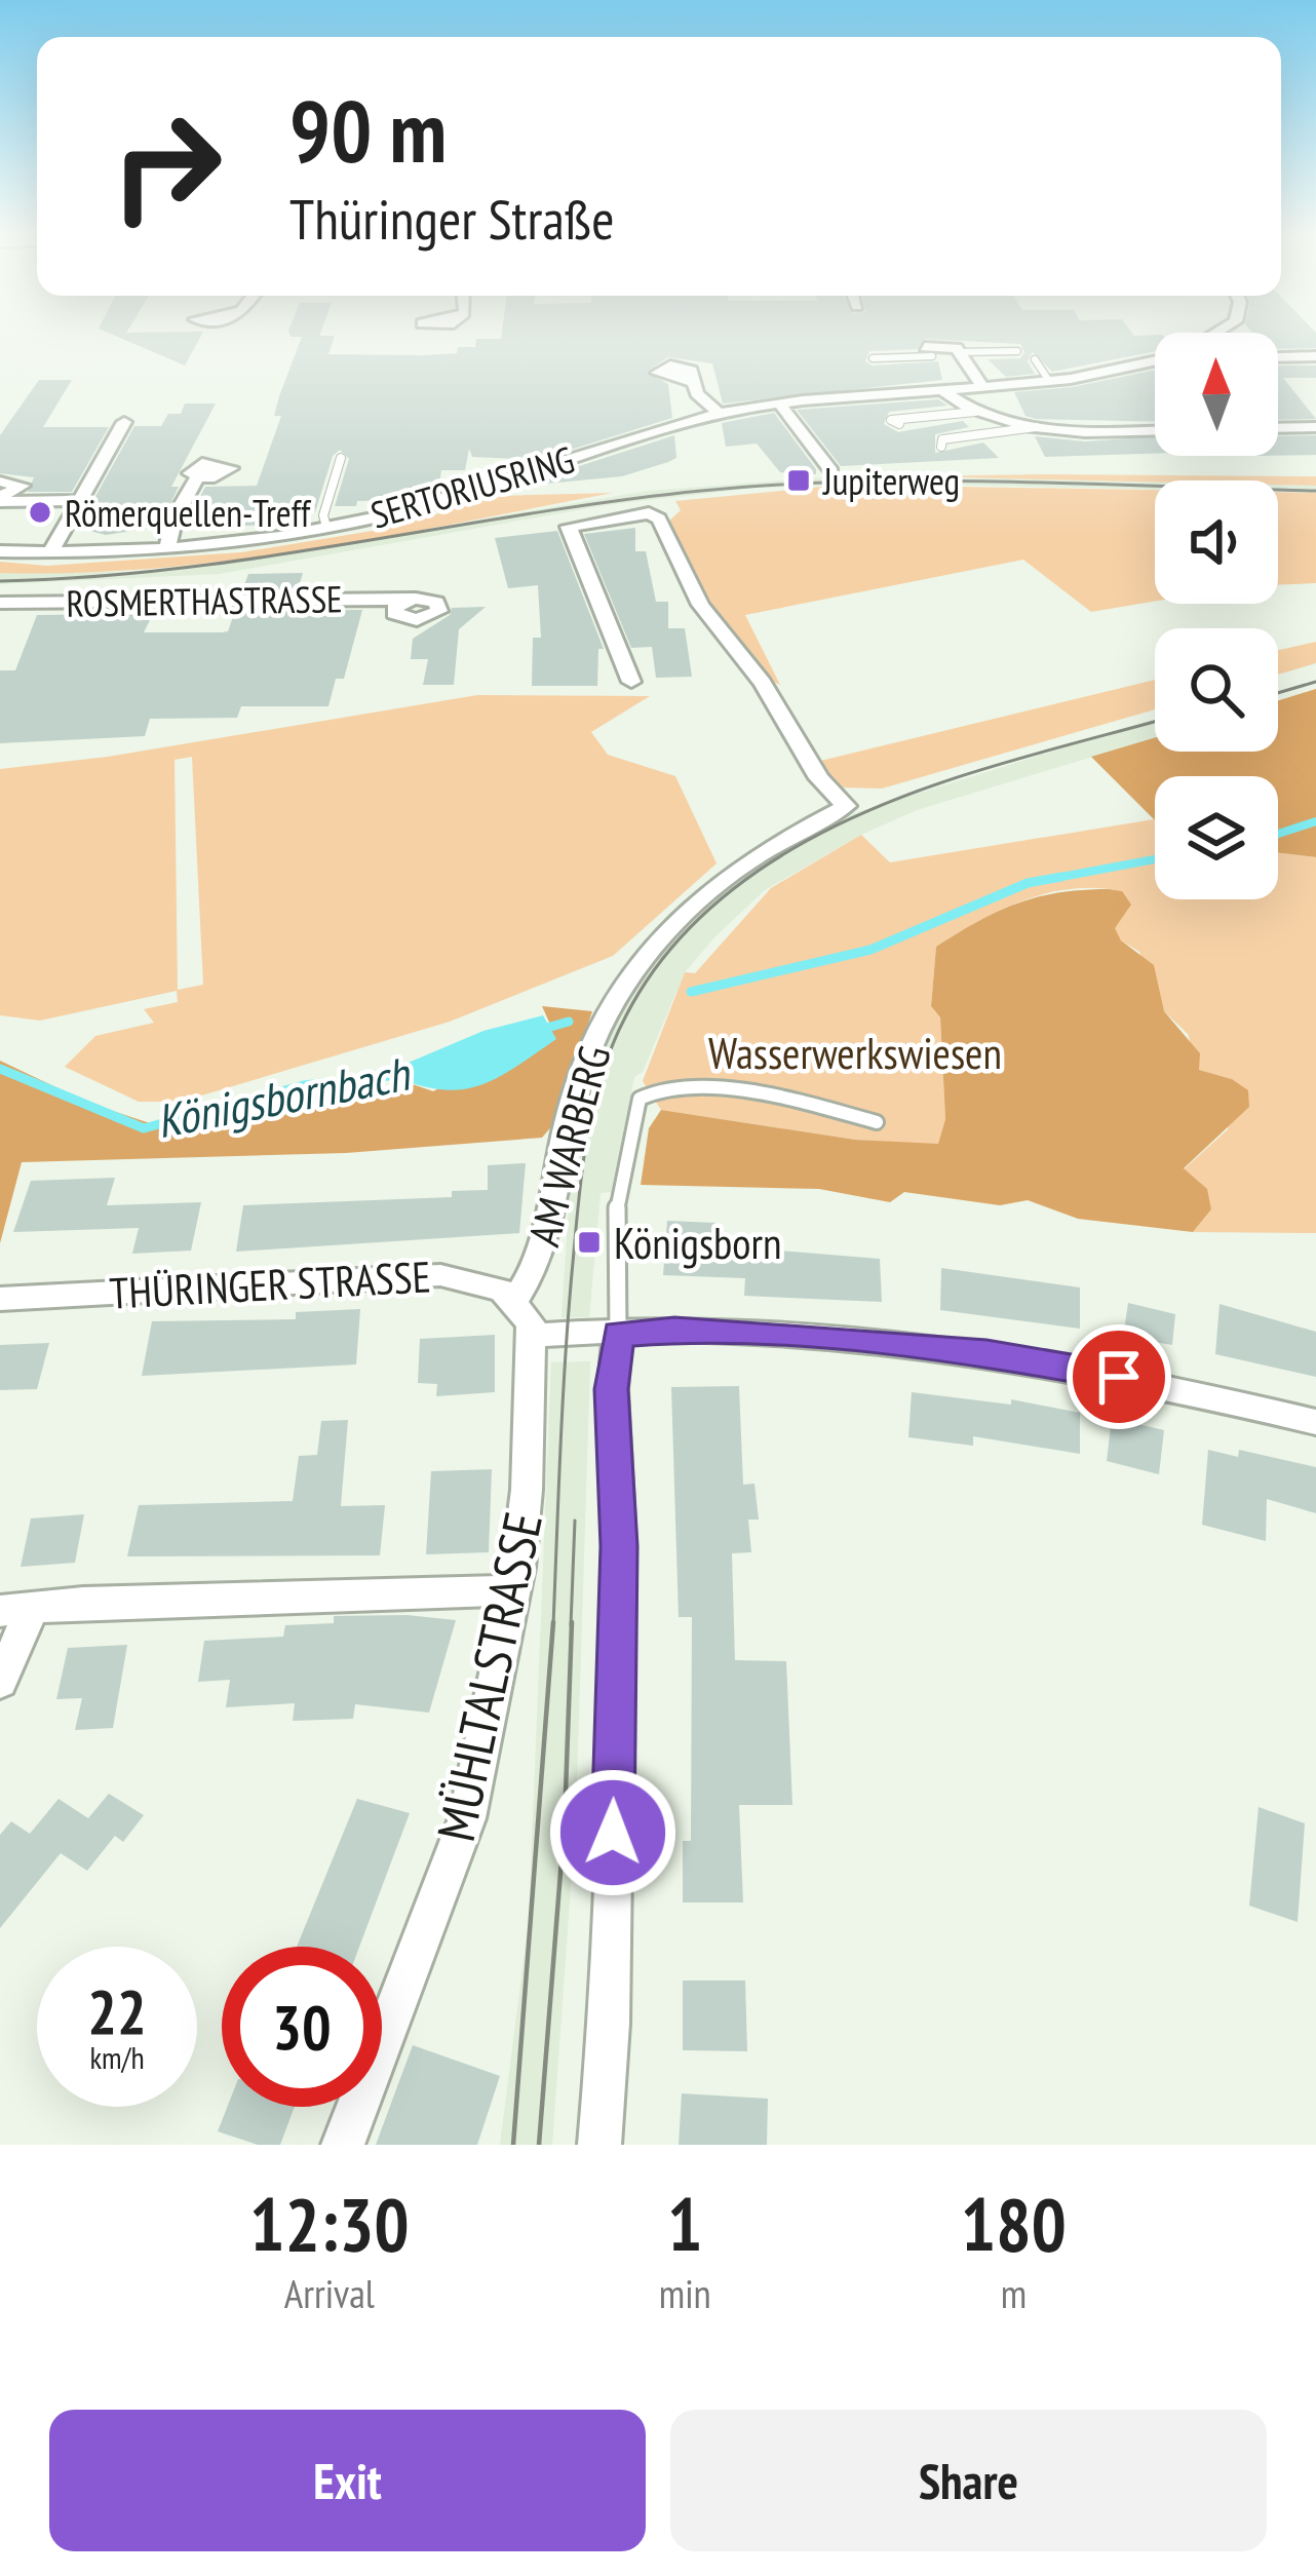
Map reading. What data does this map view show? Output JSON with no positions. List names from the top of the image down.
{
  "streets": {
    "street": [
      "SERTORIUSRING",
      "ROSMERTHASTRASSE",
      "AM WARBERG",
      "THÜRINGER STRASSE",
      "MÜHLTALSTRASSE"
    ]
  },
  "crossings": [
    ["AM WARBERG", "THÜRINGER STRASSE"]
  ],
  "water": ["Königsbornbach"],
  "parks": ["Wasserwerkswiesen"],
  "places": {
    "transit": ["Jupiterweg", "Königsborn"],
    "other": ["Römerquellen-Treff"]
  },
  "north": "top",
  "page": {
    "turn": ["90 m", "Thüringer Straße"],
    "speed": "22 km/h",
    "limit": "30",
    "eta": [
      "12:30",
      "Arrival",
      "1",
      "min",
      "180",
      "m"
    ],
    "buttons": ["Exit", "Share"]
  }
}
